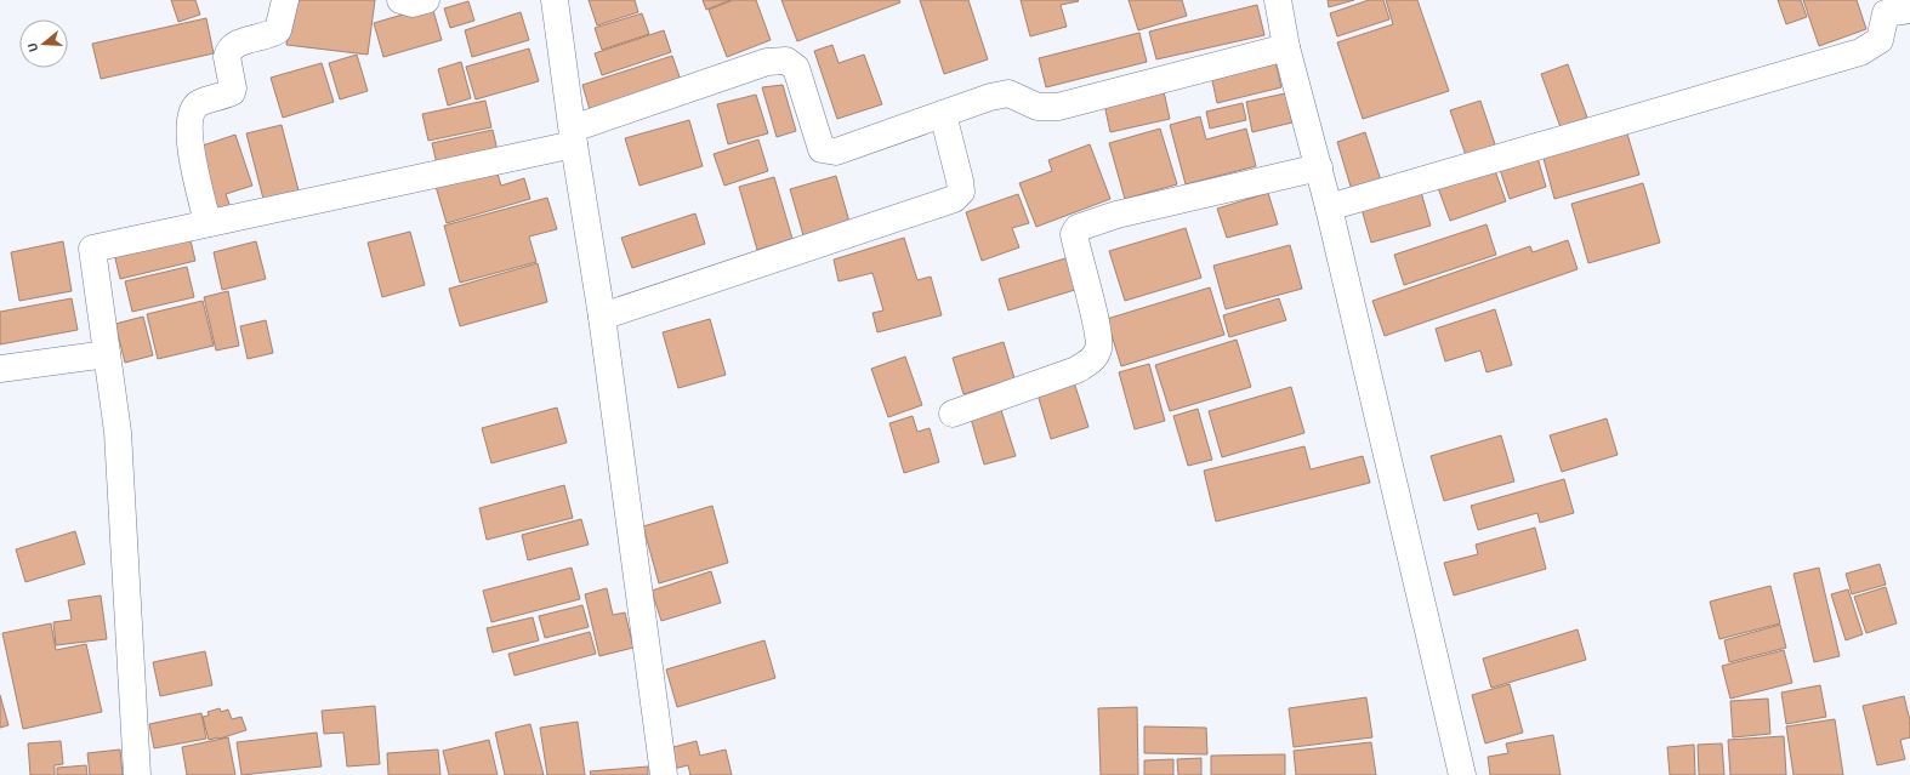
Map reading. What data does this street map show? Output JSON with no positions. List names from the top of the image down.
{
  "north": "left"
}
